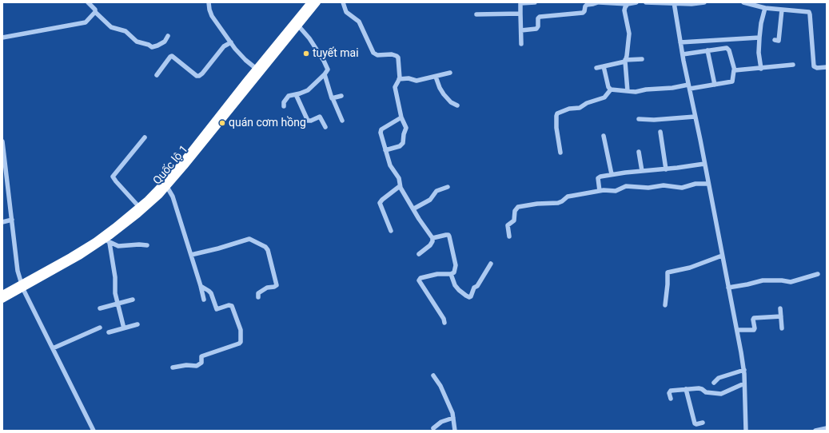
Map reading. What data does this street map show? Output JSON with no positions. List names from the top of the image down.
{
  "streets": {
    "highway": ["Quốc lộ 1"]
  },
  "places": ["tuyết mai", "quán cơm hồng"]
}
